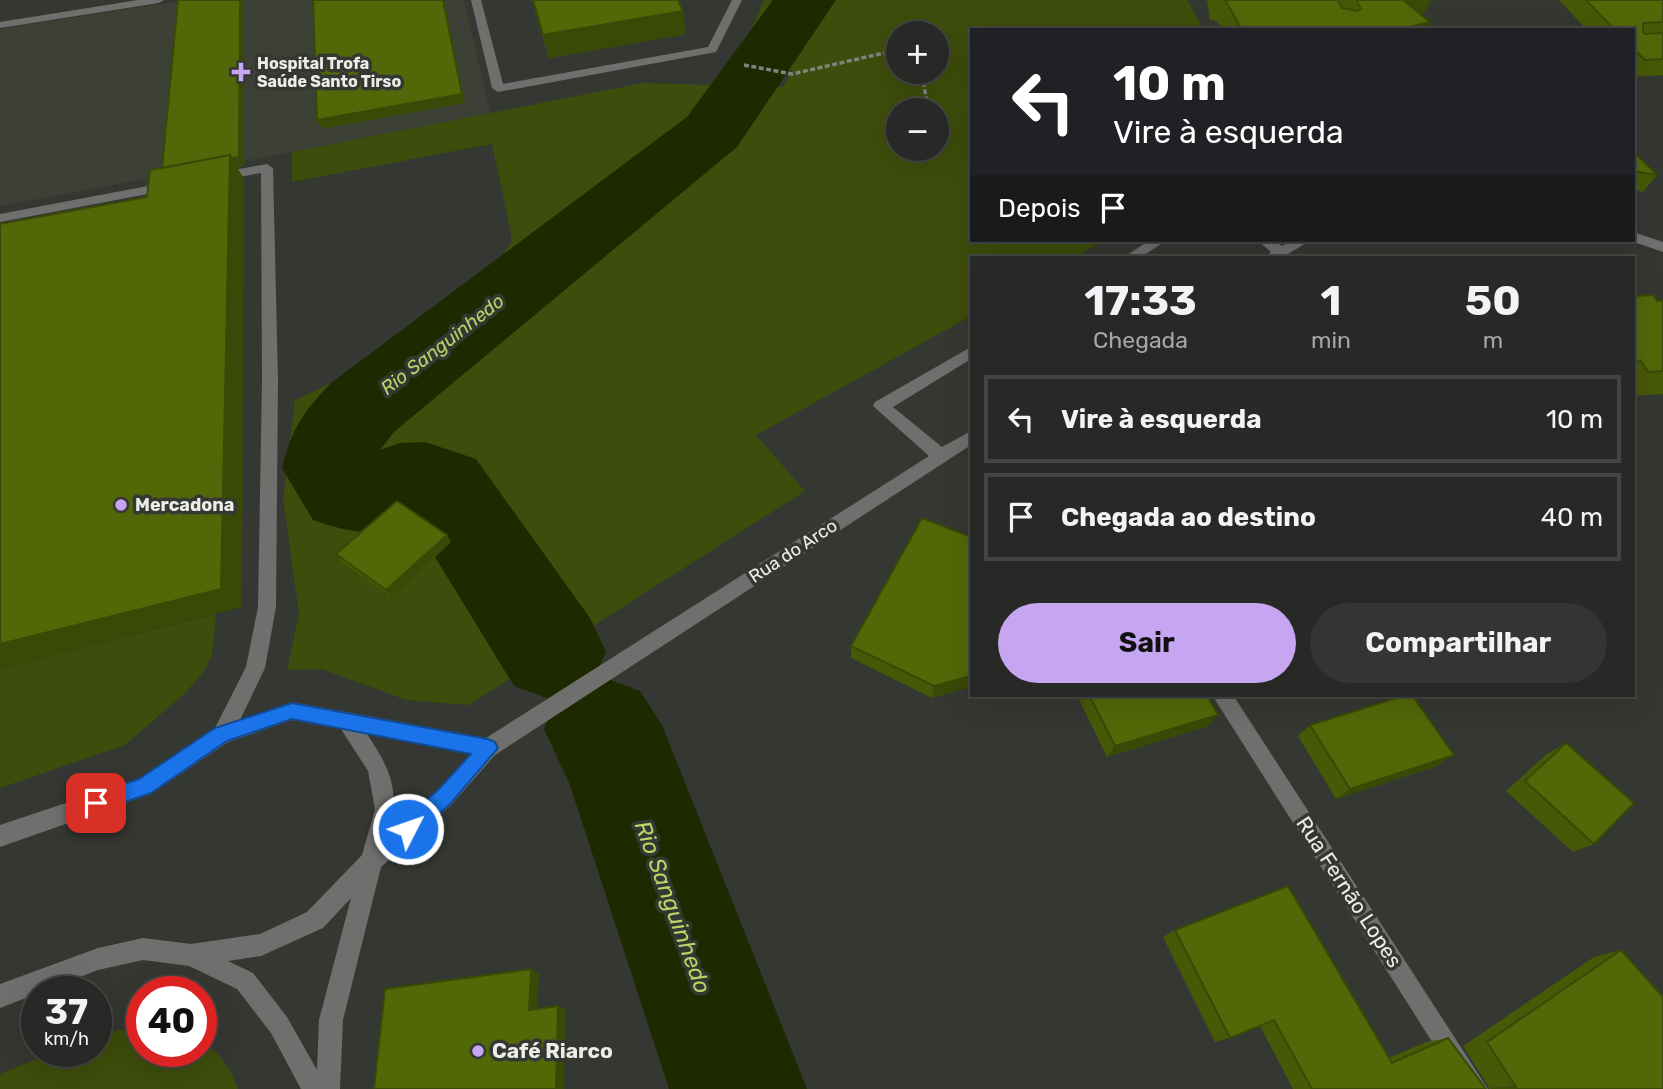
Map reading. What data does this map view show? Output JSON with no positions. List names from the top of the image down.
{
  "streets": {
    "street": ["Rua do Arco", "Rua Fernão Lopes"]
  },
  "water": ["Rio Sanguinhedo"],
  "places": {
    "health": ["Hospital Trofa Saúde Santo Tirso"],
    "other": ["Mercadona", "Café Riarco"]
  },
  "page": {
    "map_buttons": ["+", "−"],
    "turn": ["10 m", "Vire à esquerda"],
    "then": "Depois",
    "eta": [
      "17:33",
      "Chegada",
      "1",
      "min",
      "50",
      "m"
    ],
    "list": [
      {
        "name": "Vire à esquerda",
        "value": "10 m"
      },
      {
        "name": "Chegada ao destino",
        "value": "40 m"
      }
    ],
    "buttons": ["Sair", "Compartilhar"],
    "speed": "37 km/h",
    "limit": "40"
  }
}
